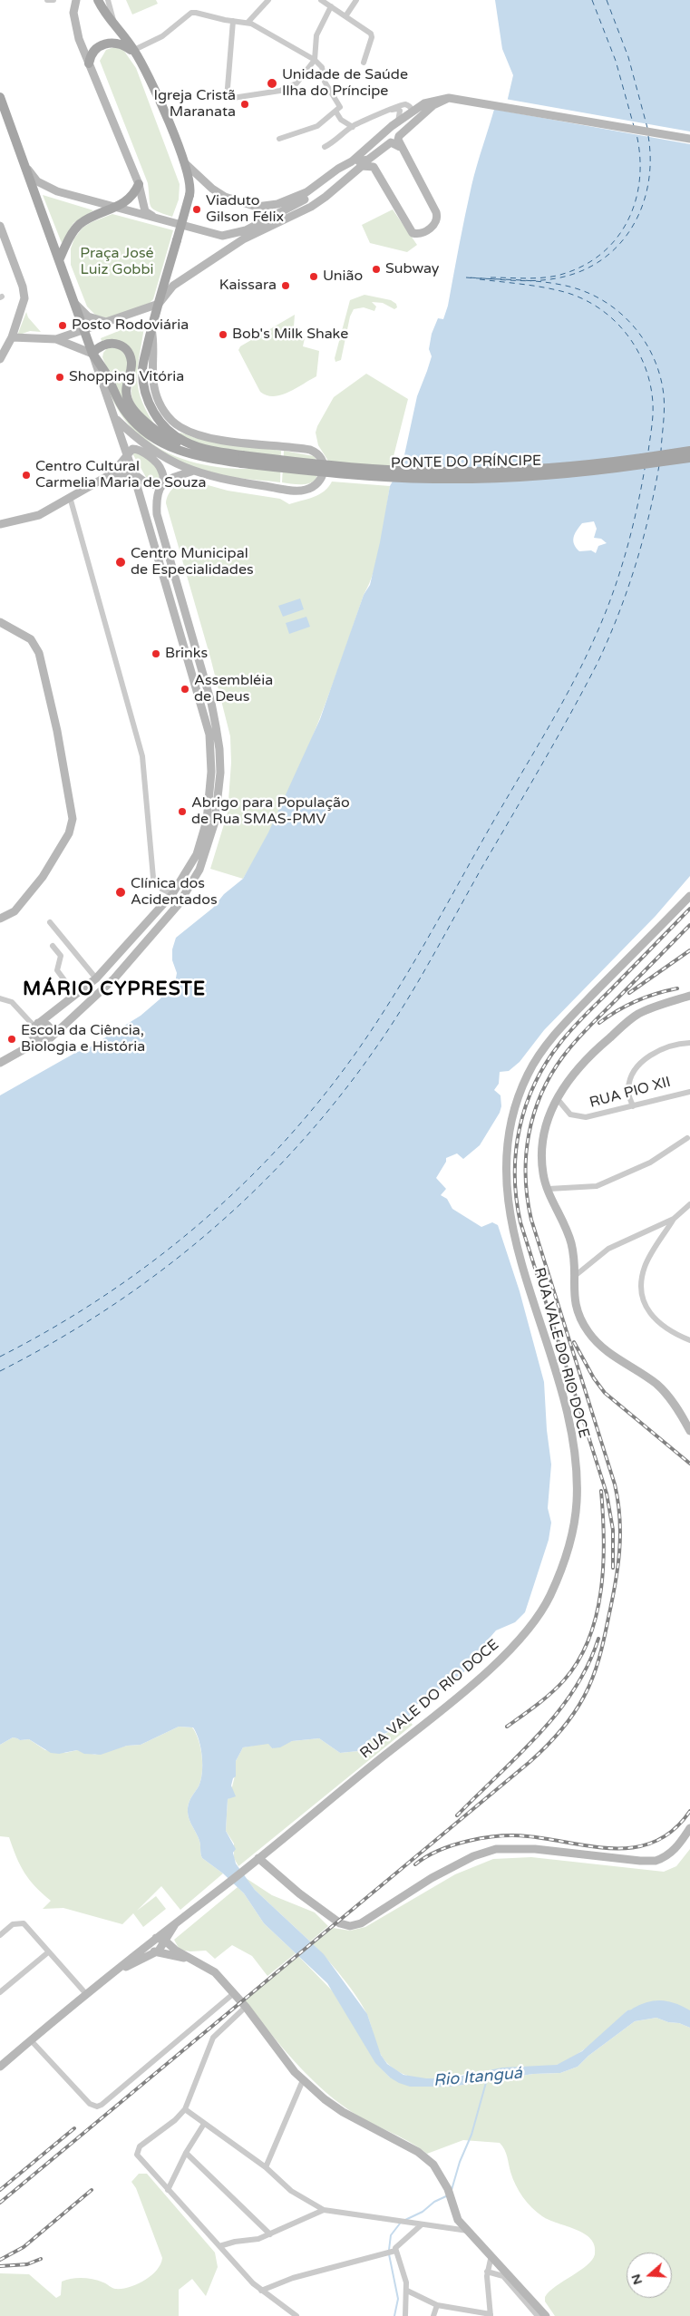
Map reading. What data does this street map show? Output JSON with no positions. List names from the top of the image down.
{
  "streets": {
    "main road": ["PONTE DO PRÍNCIPE"],
    "street": ["RUA PIO XII", "RUA VALE DO RIO DOCE"]
  },
  "districts": ["MÁRIO CYPRESTE"],
  "water": ["Rio Itanguá"],
  "parks": ["Praça José Luiz Gobbi"],
  "places": [
    "Unidade de Saúde Ilha do Príncipe",
    "Igreja Cristã Maranata",
    "Viaduto Gilson Félix",
    "Subway",
    "União",
    "Kaissara",
    "Posto Rodoviária",
    "Bob's Milk Shake",
    "Shopping Vitória",
    "Centro Cultural Carmelia Maria de Souza",
    "Centro Municipal de Especialidades",
    "Brinks",
    "Assembléia de Deus",
    "Abrigo para População de Rua SMAS-PMV",
    "Clínica dos Acidentados",
    "Escola da Ciência, Biologia e História"
  ],
  "north": "left"
}
